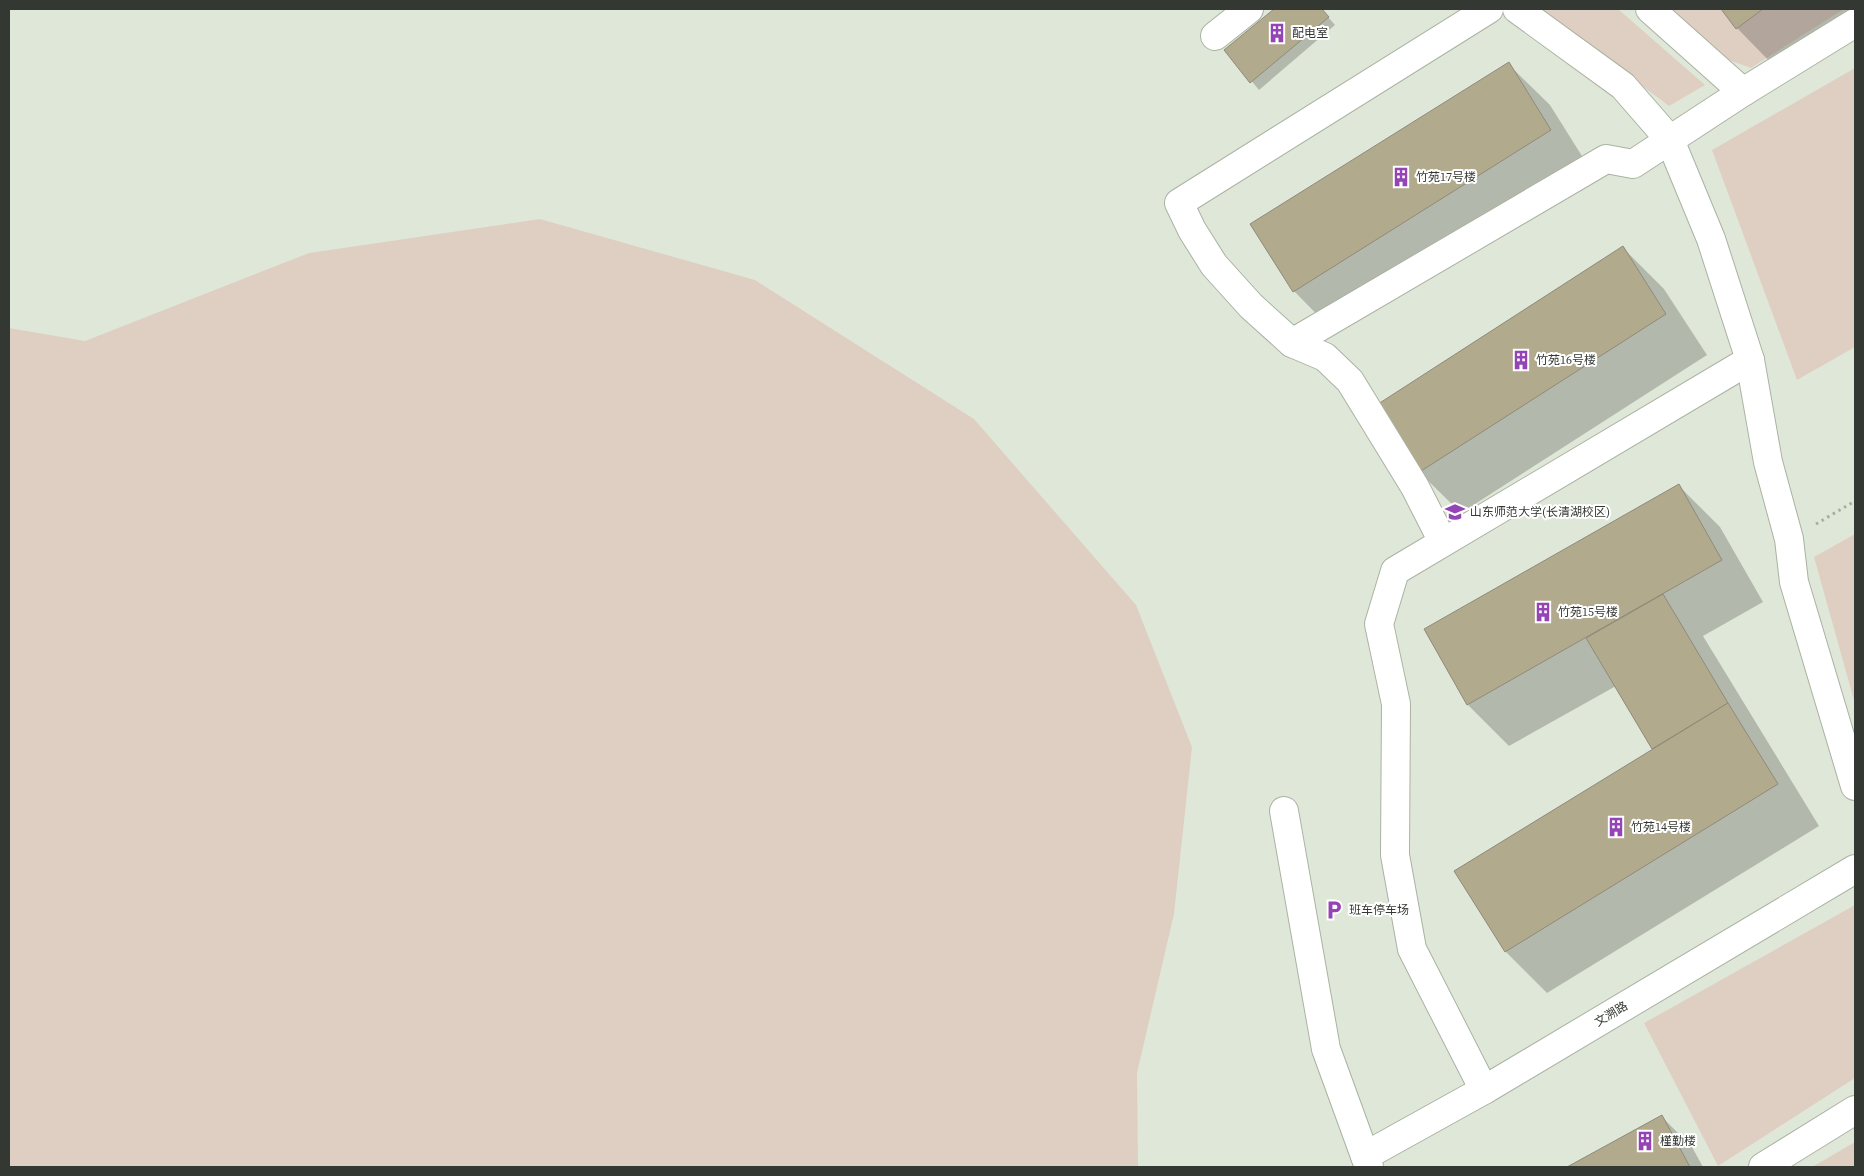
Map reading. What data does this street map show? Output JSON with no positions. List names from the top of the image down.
{
  "streets": {
    "street": ["文溯路"]
  },
  "places": {
    "building": [
      "配电室",
      "竹苑17号楼",
      "竹苑16号楼",
      "竹苑15号楼",
      "竹苑14号楼",
      "槿勤楼"
    ],
    "school or university": ["山东师范大学(长清湖校区)"],
    "parking": ["班车停车场"]
  }
}
